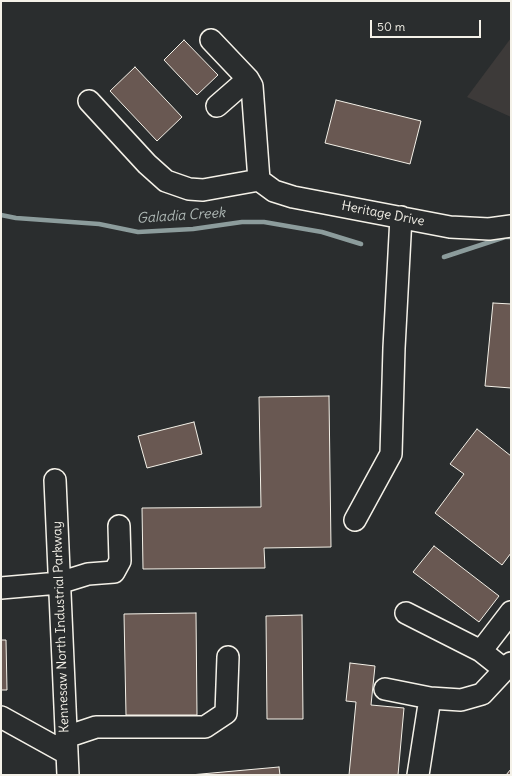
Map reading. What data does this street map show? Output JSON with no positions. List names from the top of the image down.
{
  "streets": {
    "street": ["Heritage Drive", "Kennesaw North Industrial Parkway"]
  },
  "water": ["Galadia Creek"],
  "scale_bar": "50 m"
}
